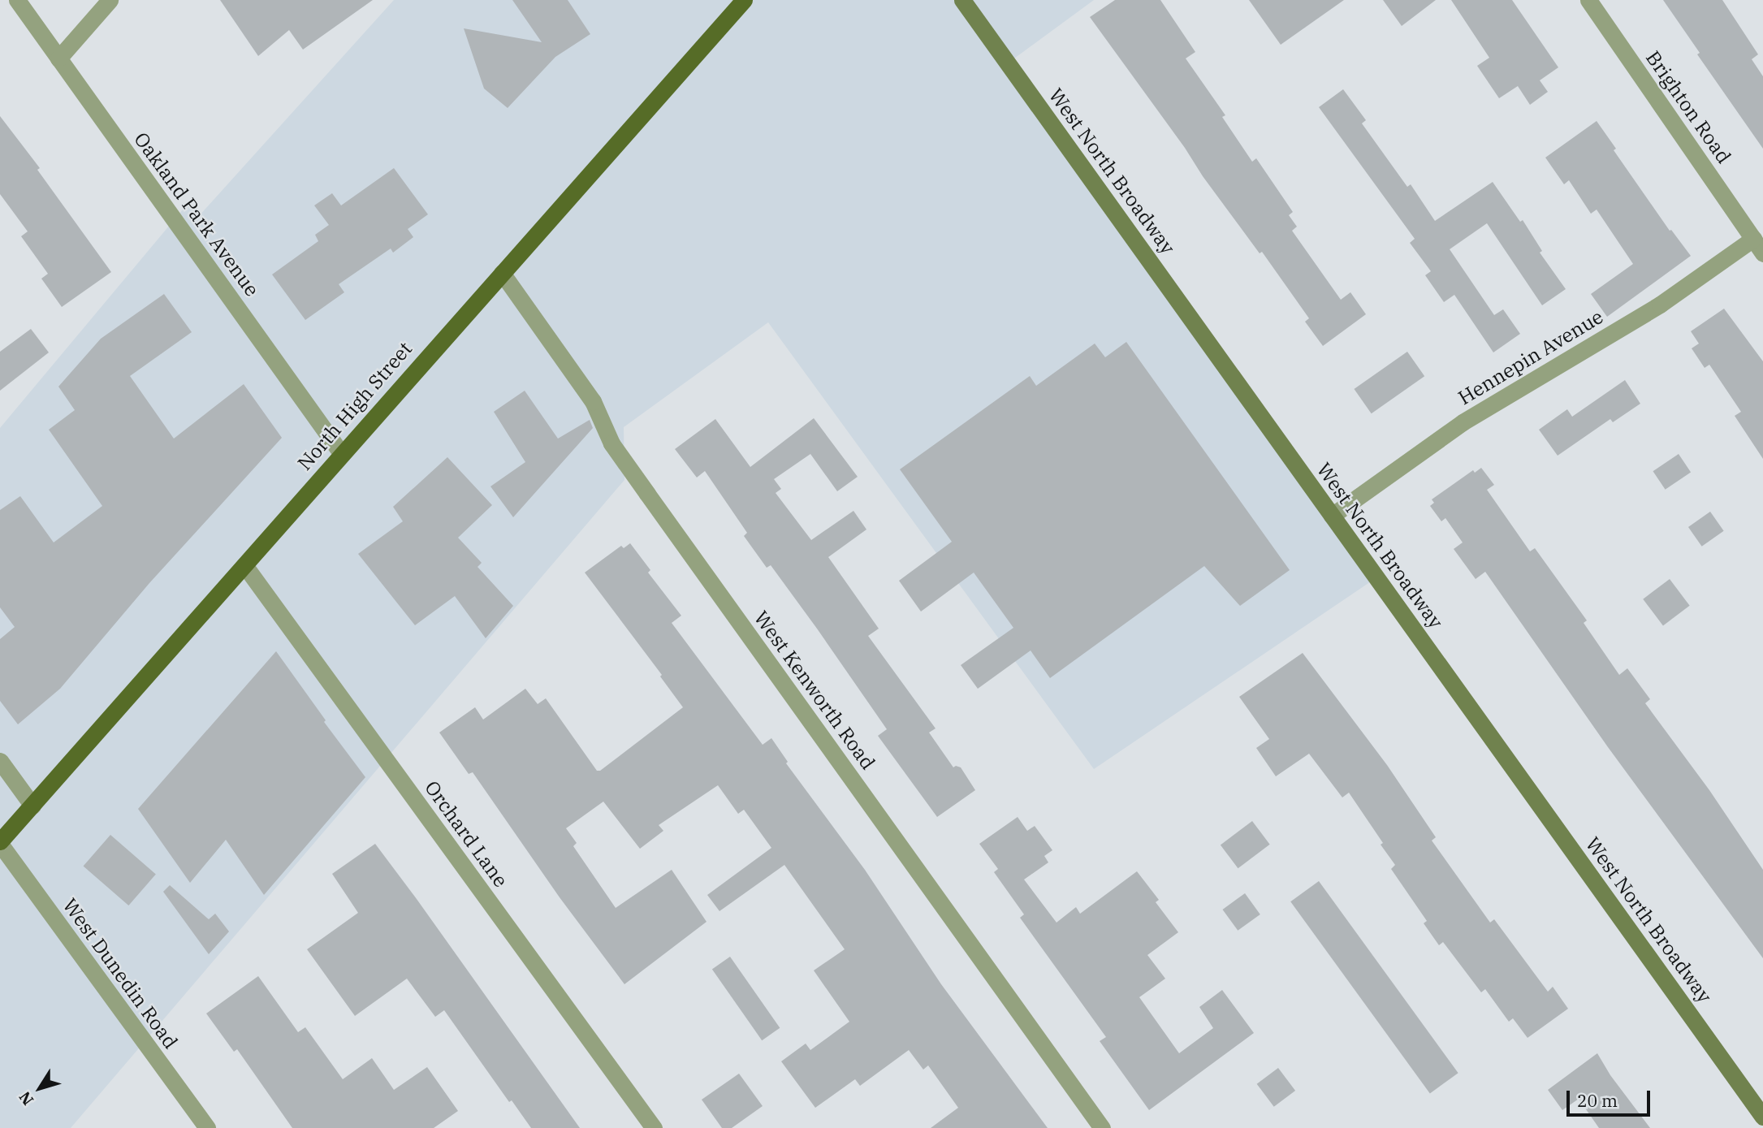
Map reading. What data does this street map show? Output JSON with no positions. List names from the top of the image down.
{
  "streets": {
    "main road": ["West North Broadway", "North High Street"],
    "street": [
      "Brighton Road",
      "Oakland Park Avenue",
      "Hennepin Avenue",
      "West Kenworth Road",
      "Orchard Lane",
      "West Dunedin Road"
    ]
  },
  "crossings": [
    ["Brighton Road", "Hennepin Avenue"],
    ["West North Broadway", "Hennepin Avenue"],
    ["Oakland Park Avenue", "North High Street"],
    ["North High Street", "West Kenworth Road"],
    ["North High Street", "Orchard Lane"],
    ["North High Street", "West Dunedin Road"]
  ],
  "scale_bar": "20 m",
  "north": "bottom left"
}
